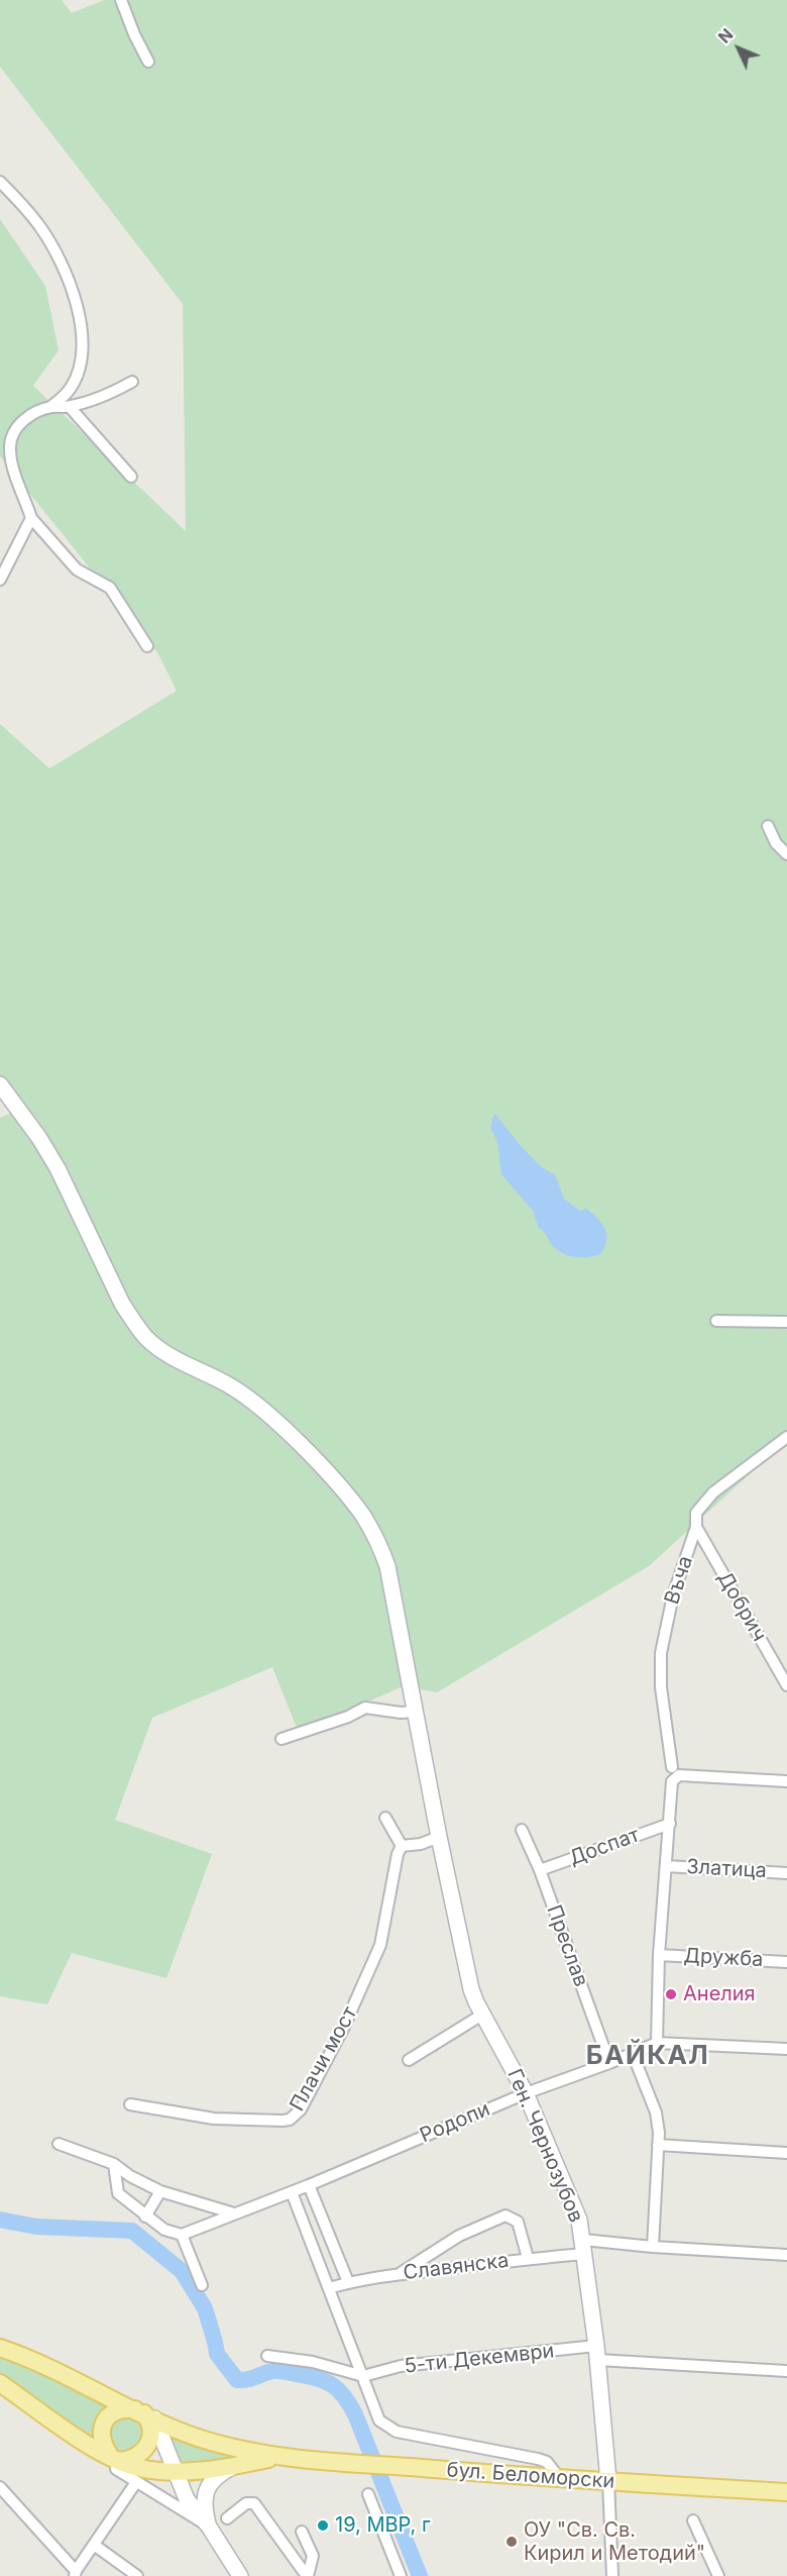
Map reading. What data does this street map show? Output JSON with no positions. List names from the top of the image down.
{
  "streets": {
    "main road": ["бул. Беломорски"],
    "street": [
      "Въча",
      "Добрич",
      "Доспат",
      "Златица",
      "Преслав",
      "Дружба",
      "Плачи мост",
      "Родопи",
      "Ген. Чернозубов",
      "Славянска",
      "5-ти Декември"
    ]
  },
  "crossings": [
    ["Въча", "Добрич"],
    ["Доспат", "Преслав"],
    ["Преслав", "Родопи"],
    ["Родопи", "Ген. Чернозубов"],
    ["Ген. Чернозубов", "Славянска"],
    ["Ген. Чернозубов", "5-ти Декември"],
    ["Ген. Чернозубов", "бул. Беломорски"]
  ],
  "districts": ["БАЙКАЛ"],
  "places": ["Анелия", "19, МВР, г", "ОУ \"Св. Св. Кирил и Методий\""],
  "north": "top left"
}
